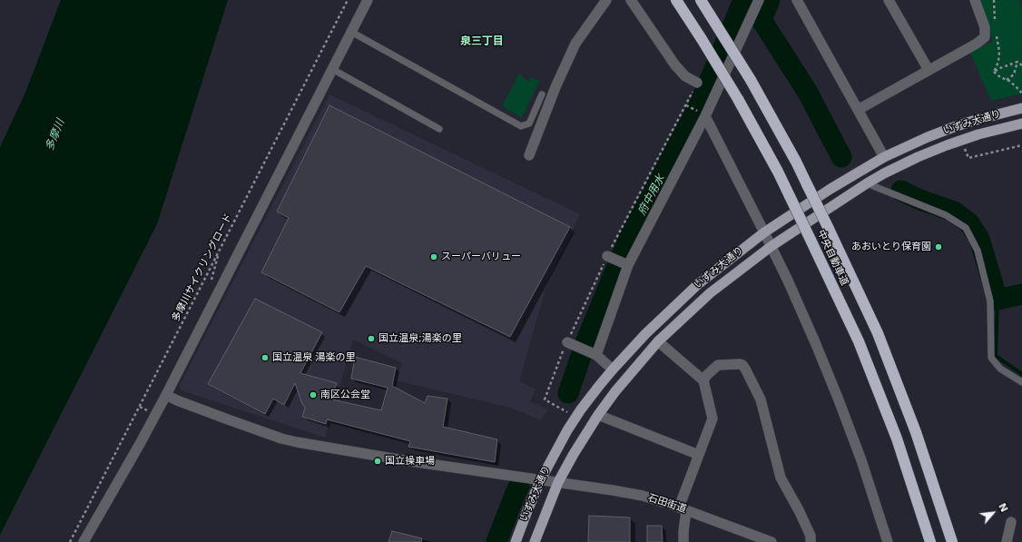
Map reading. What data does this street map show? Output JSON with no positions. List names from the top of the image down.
{
  "streets": {
    "highway": ["中央自動車道"],
    "main road": ["いずみ大通り"],
    "street": ["石田街道"],
    "path": ["多摩川サイクリングロード"]
  },
  "crossings": [
    ["いずみ大通り", "石田街道"]
  ],
  "districts": ["泉三丁目"],
  "water": ["多摩川", "府中用水"],
  "places": [
    "あおいとり保育園",
    "スーパーバリュー",
    "国立温泉;湯楽の里",
    "国立温泉 湯楽の里",
    "南区公会堂",
    "国立操車場"
  ],
  "north": "top right"
}
